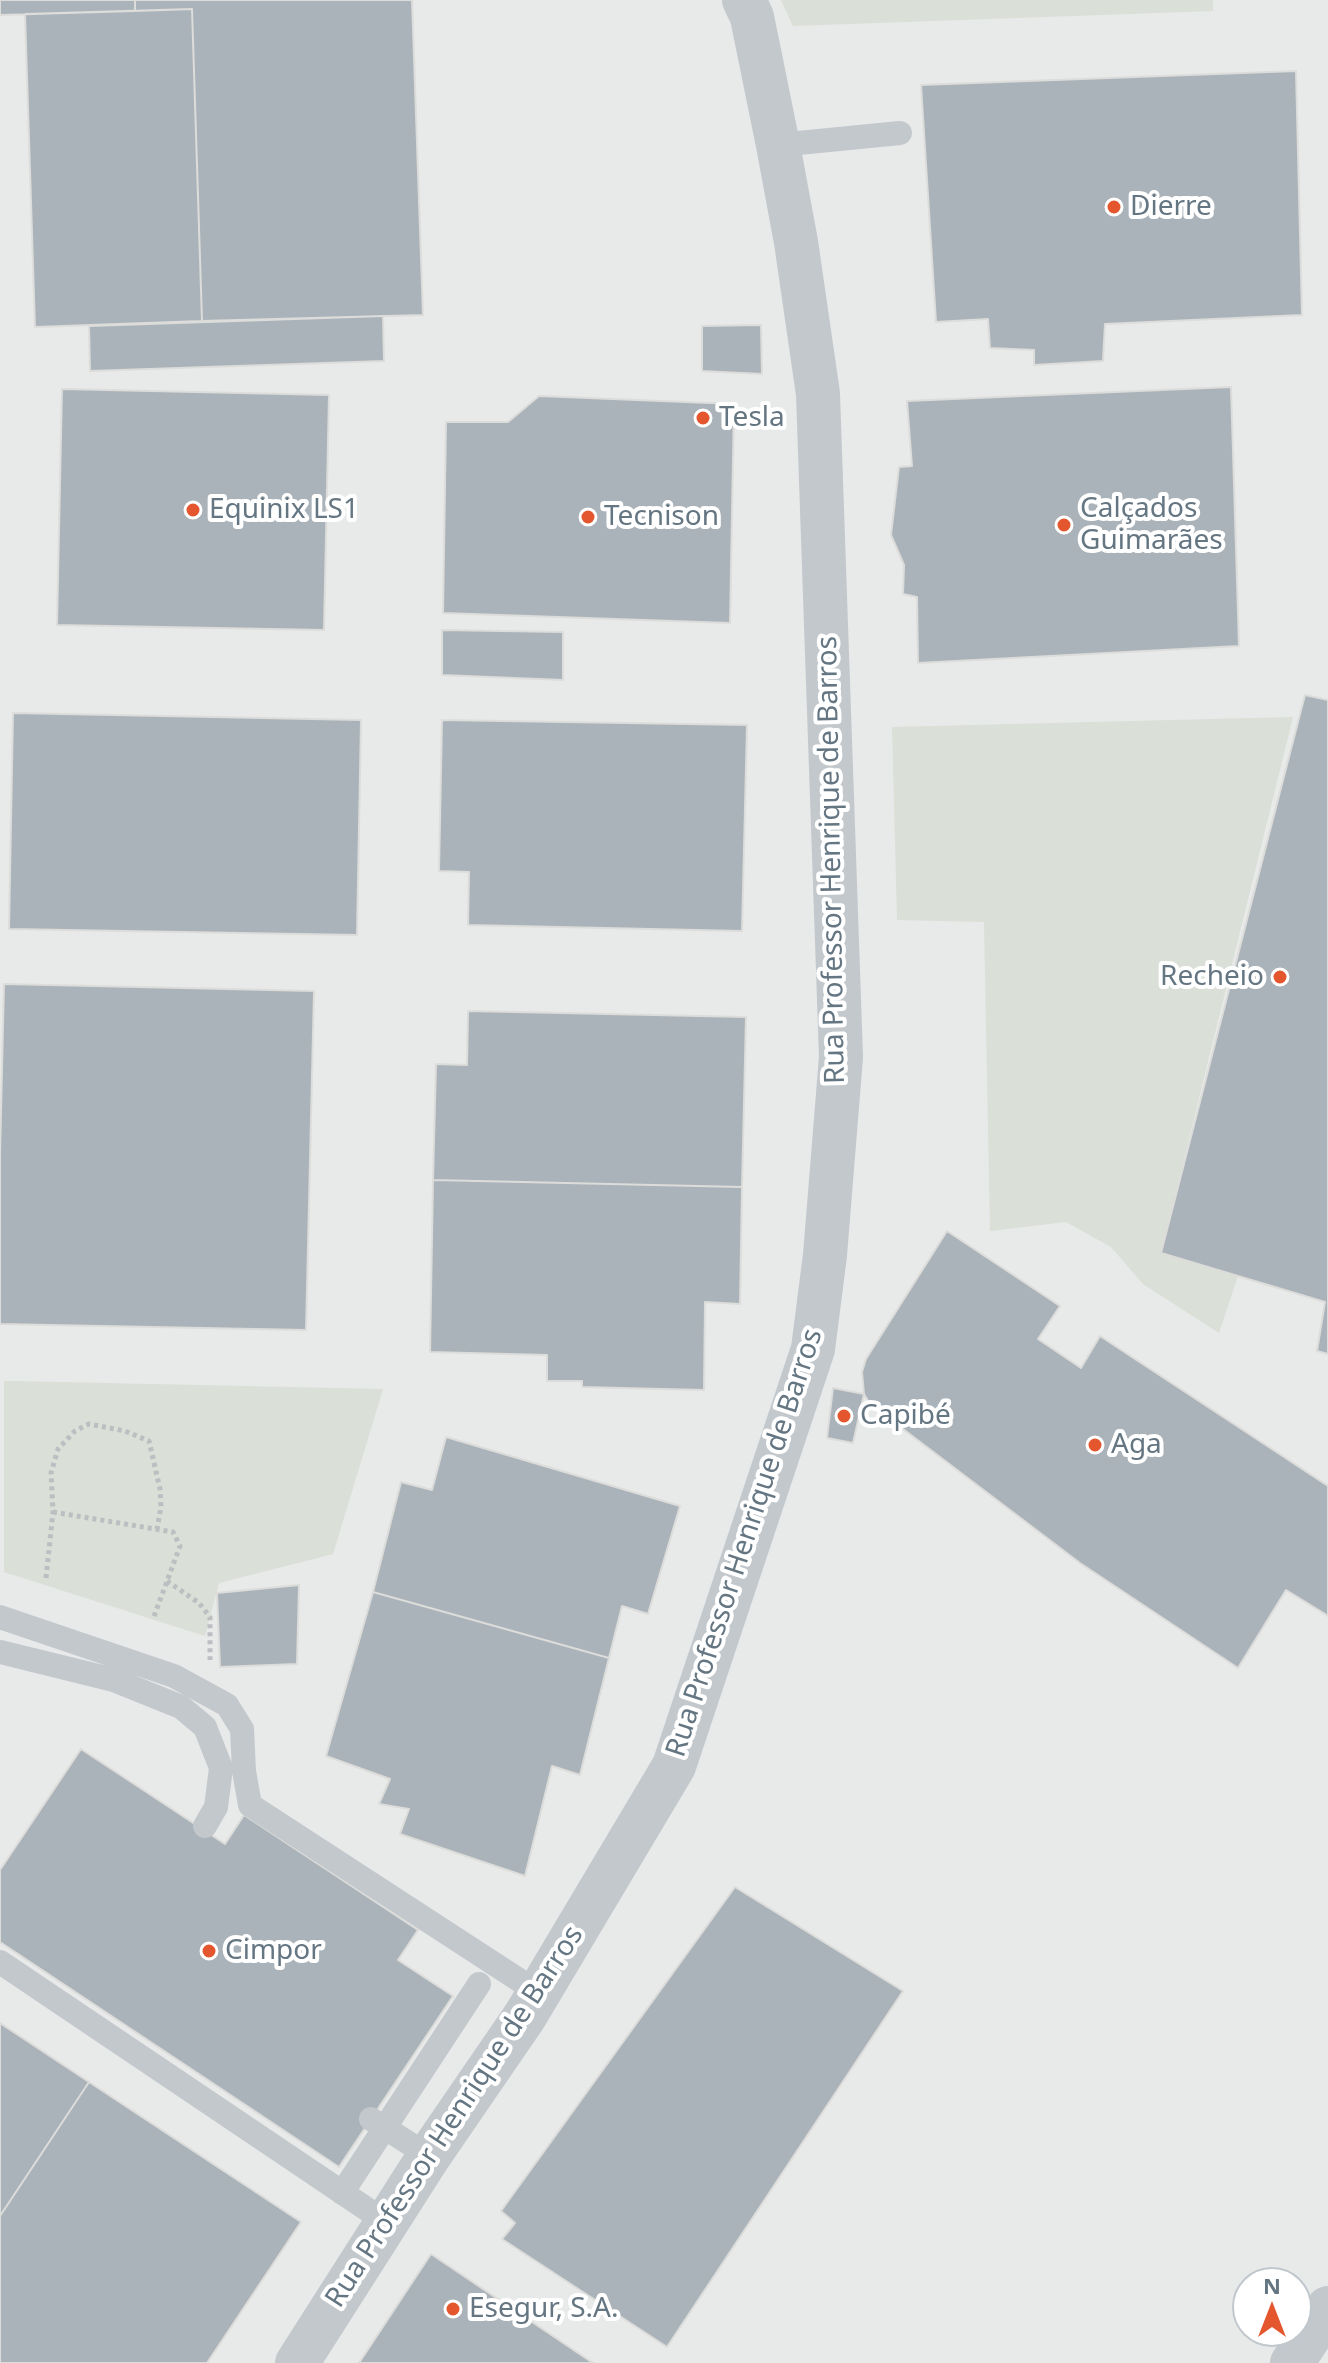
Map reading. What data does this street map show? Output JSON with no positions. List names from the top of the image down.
{
  "streets": {
    "street": ["Rua Professor Henrique de Barros"]
  },
  "places": [
    "Dierre",
    "Tesla",
    "Equinix LS1",
    "Tecnison",
    "Calçados Guimarães",
    "Recheio",
    "Capibé",
    "Aga",
    "Cimpor",
    "Esegur, S.A."
  ],
  "north": "top"
}
